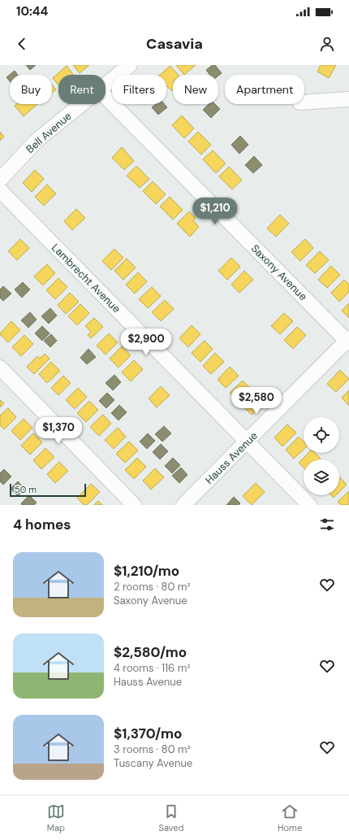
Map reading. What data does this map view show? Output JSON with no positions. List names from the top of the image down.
{
  "streets": {
    "street": [
      "Bell Avenue",
      "Saxony Avenue",
      "Lambrecht Avenue",
      "Hauss Avenue"
    ]
  },
  "crossings": [
    ["Saxony Avenue", "Hauss Avenue"],
    ["Lambrecht Avenue", "Hauss Avenue"]
  ],
  "scale_bar": "50 m",
  "page": {
    "status": "10:44",
    "header": "Casavia",
    "chip": [
      "Buy",
      "Rent",
      "Filters",
      "New",
      "Apartment"
    ],
    "price": [
      "$1,210",
      "$2,900",
      "$2,580",
      "$1,370"
    ],
    "scale": "50 m",
    "heading": "4 homes",
    "list": [
      {
        "name": "$1,210/mo",
        "note": "2 rooms · 80 m² · Saxony Avenue"
      },
      {
        "name": "$2,580/mo",
        "note": "4 rooms · 116 m² · Hauss Avenue"
      },
      {
        "name": "$1,370/mo",
        "note": "3 rooms · 80 m² · Tuscany Avenue"
      }
    ],
    "tabs": ["Map", "Saved", "Home"]
  }
}
